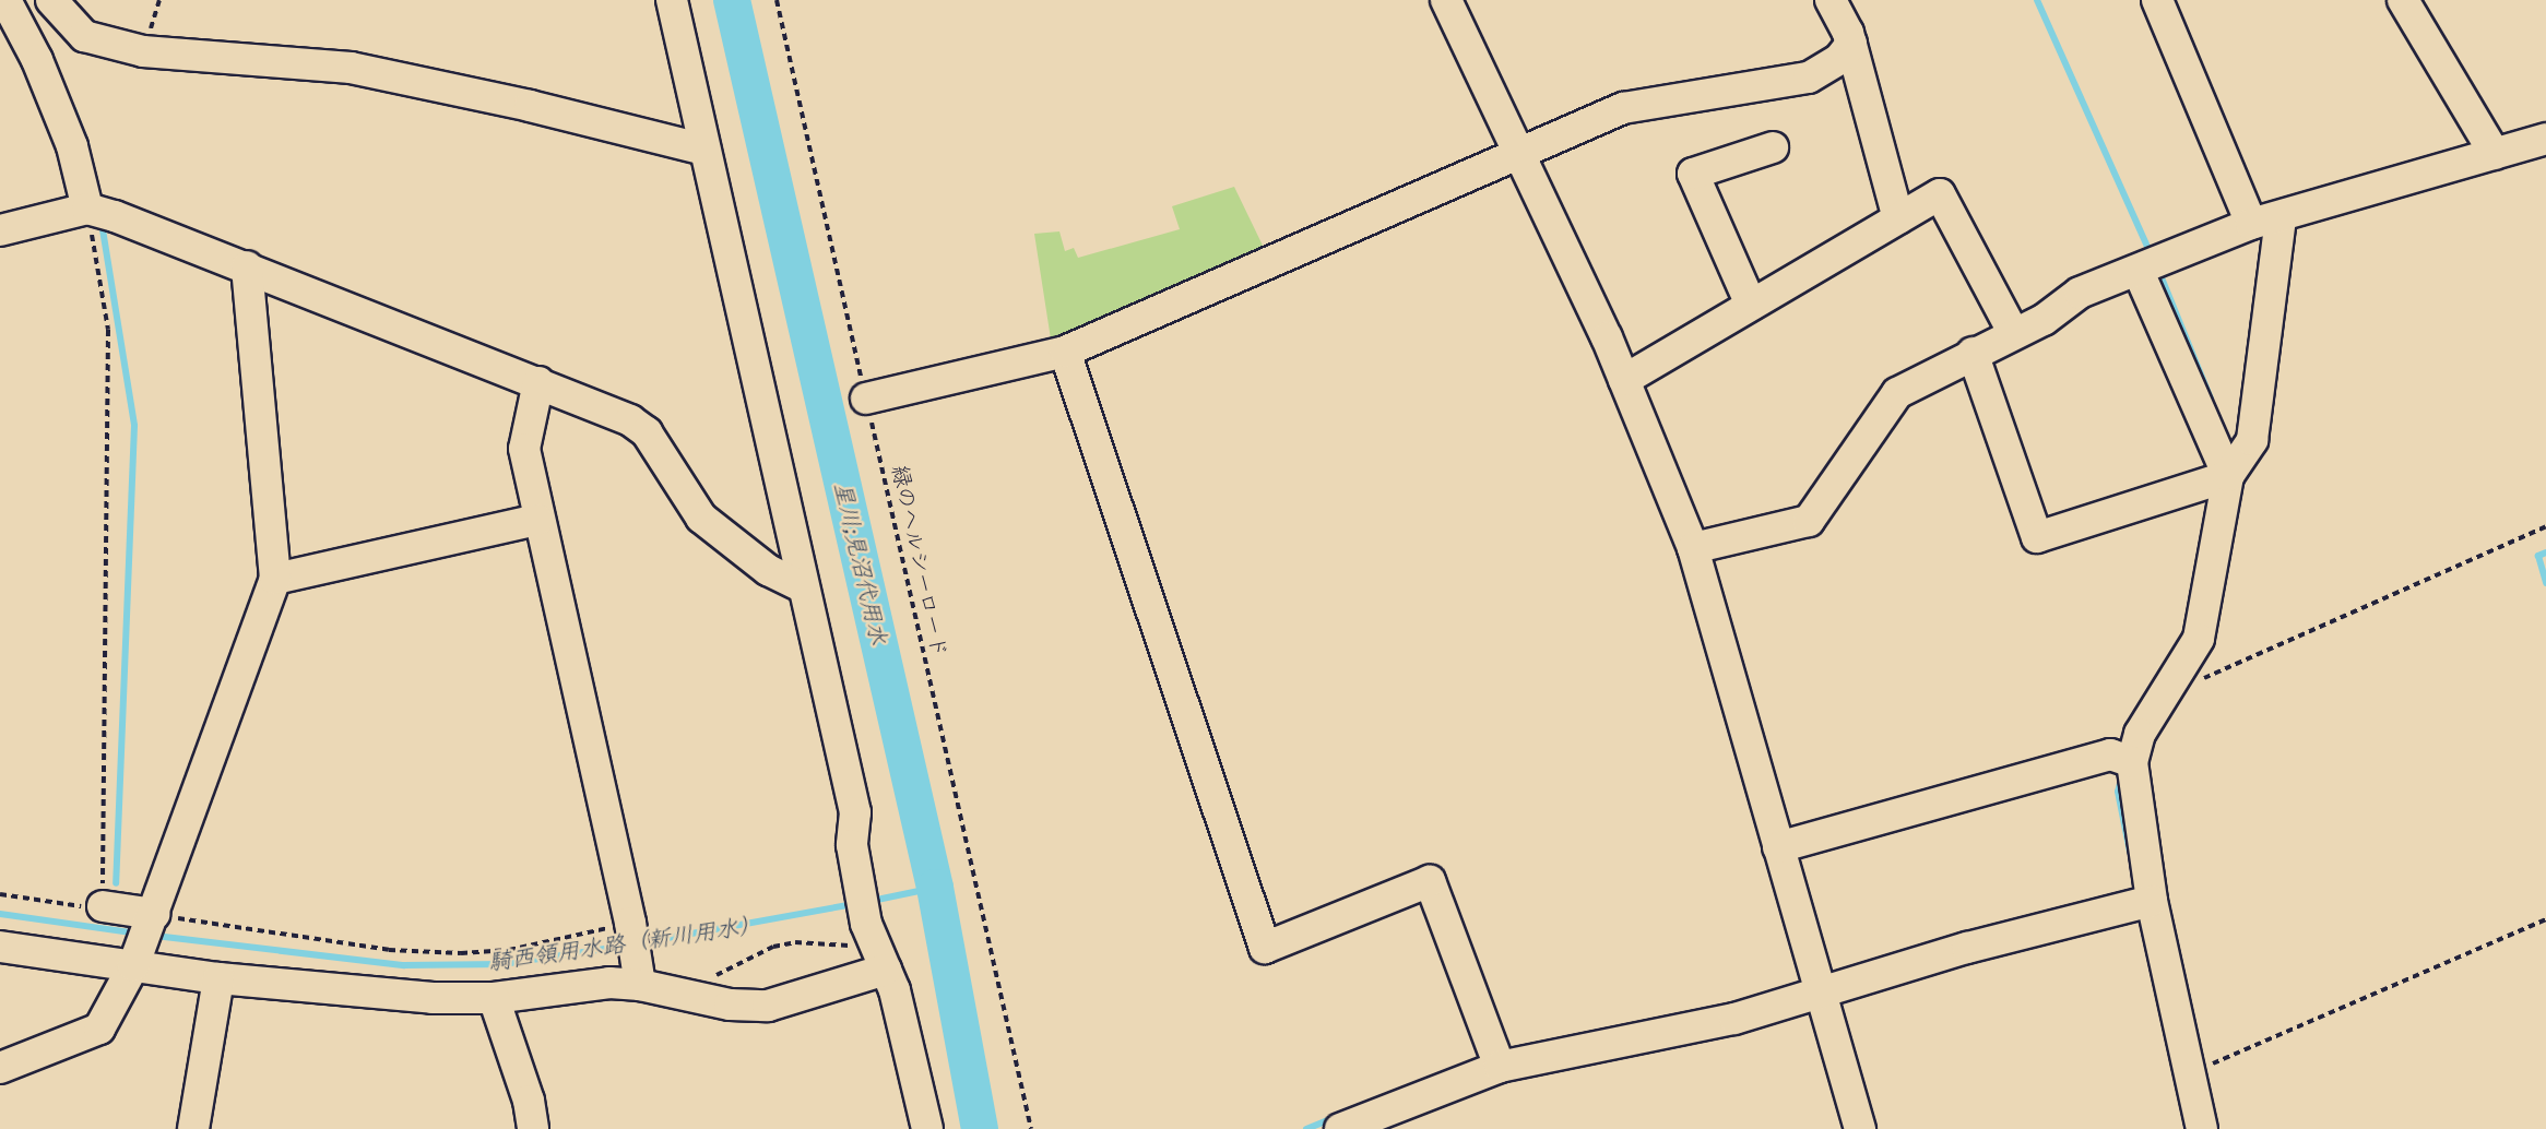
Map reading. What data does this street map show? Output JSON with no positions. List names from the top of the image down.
{
  "streets": {
    "path": ["緑のヘルシーロード"]
  },
  "water": ["星川;見沼代用水", "騎西領用水路（新川用水）"]
}
